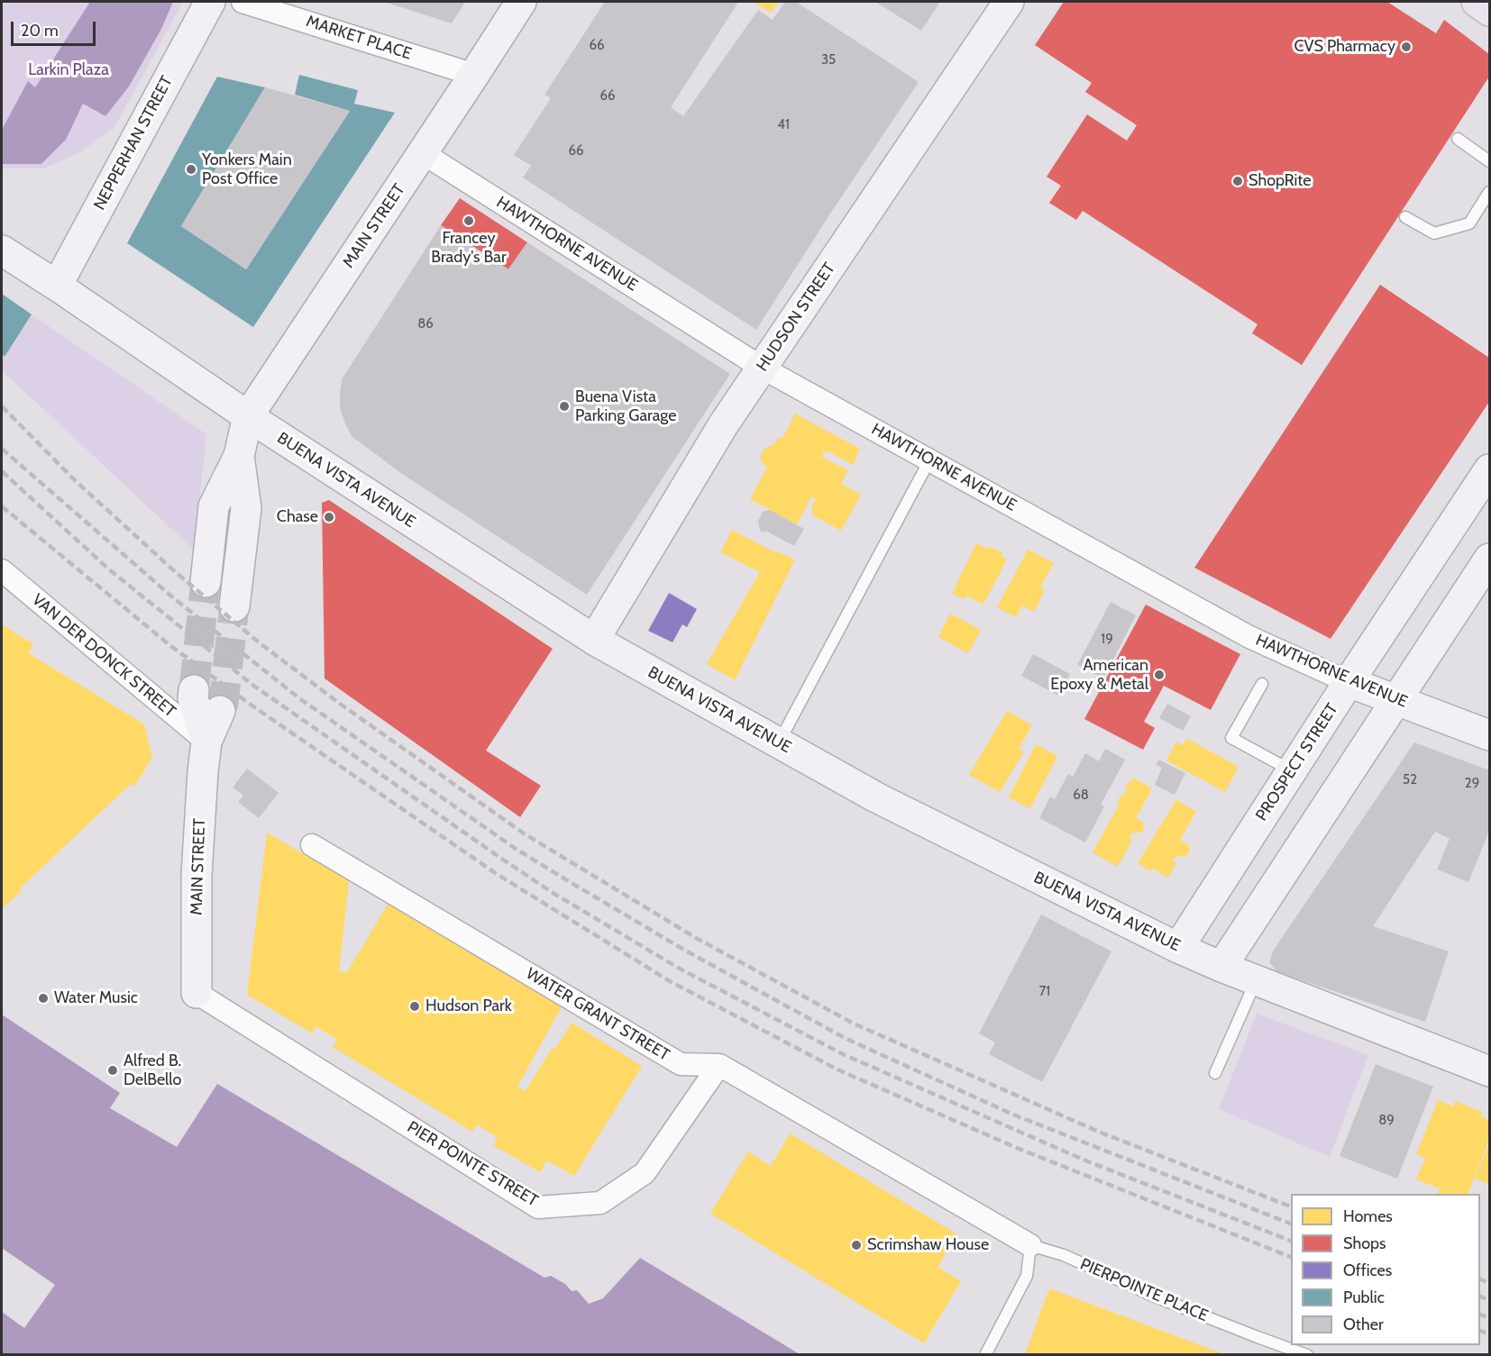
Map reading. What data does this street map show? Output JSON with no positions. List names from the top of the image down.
{
  "streets": {
    "street": [
      "MARKET PLACE",
      "NEPPERHAN STREET",
      "MAIN STREET",
      "HAWTHORNE AVENUE",
      "HUDSON STREET",
      "BUENA VISTA AVENUE",
      "VAN DER DONCK STREET",
      "PROSPECT STREET",
      "WATER GRANT STREET",
      "PIER POINTE STREET"
    ],
    "lane": ["PIERPOINTE PLACE"]
  },
  "crossings": [
    ["MARKET PLACE", "MAIN STREET"],
    ["NEPPERHAN STREET", "BUENA VISTA AVENUE"],
    ["MAIN STREET", "HAWTHORNE AVENUE"],
    ["MAIN STREET", "BUENA VISTA AVENUE"],
    ["MAIN STREET", "VAN DER DONCK STREET"],
    ["MAIN STREET", "PIER POINTE STREET"],
    ["HAWTHORNE AVENUE", "HUDSON STREET"],
    ["HAWTHORNE AVENUE", "PROSPECT STREET"],
    ["HUDSON STREET", "BUENA VISTA AVENUE"],
    ["BUENA VISTA AVENUE", "PROSPECT STREET"],
    ["WATER GRANT STREET", "PIER POINTE STREET"],
    ["WATER GRANT STREET", "PIERPOINTE PLACE"]
  ],
  "parks": ["Larkin Plaza"],
  "places": [
    "CVS Pharmacy",
    "Yonkers Main Post Office",
    "ShopRite",
    "Francey Brady's Bar",
    "Buena Vista Parking Garage",
    "Chase",
    "American Epoxy & Metal",
    "Water Music",
    "Hudson Park",
    "Alfred B. DelBello",
    "Scrimshaw House"
  ],
  "house_numbers": [
    "66",
    "35",
    "66",
    "41",
    "66",
    "86",
    "19",
    "52",
    "29",
    "68",
    "71",
    "89"
  ],
  "legend": [
    "Homes",
    "Shops",
    "Offices",
    "Public",
    "Other"
  ],
  "scale_bar": "20 m"
}
